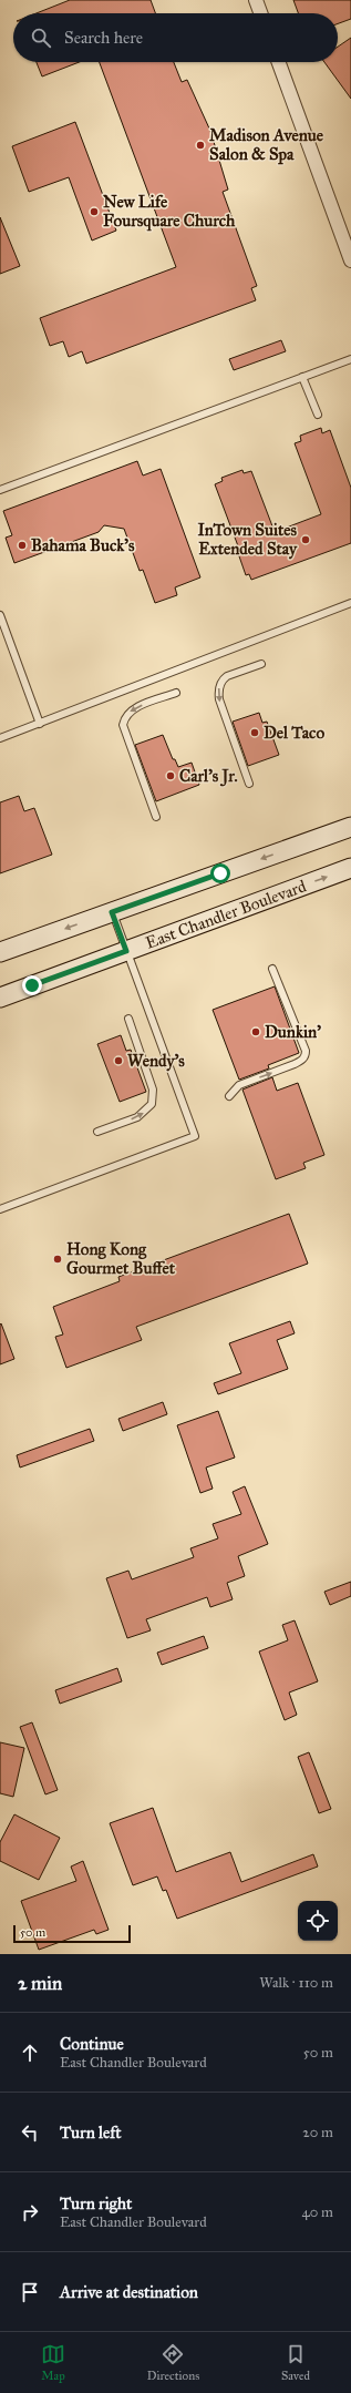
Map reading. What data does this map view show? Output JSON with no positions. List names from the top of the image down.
{
  "streets": {
    "main road": ["East Chandler Boulevard"]
  },
  "places": [
    "Madison Avenue Salon & Spa",
    "New Life Foursquare Church",
    "InTown Suites Extended Stay",
    "Bahama Buck's",
    "Del Taco",
    "Carl's Jr.",
    "Dunkin'",
    "Wendy's",
    "Hong Kong Gourmet Buffet"
  ],
  "scale_bar": "50 m",
  "page": {
    "search": "Search here",
    "scale": "50 m",
    "heading": ["2 min", "Walk · 110 m"],
    "list": [
      ["Continue", "East Chandler Boulevard", "50 m"],
      ["Turn left", "20 m"],
      ["Turn right", "East Chandler Boulevard", "40 m"],
      "Arrive at destination"
    ],
    "nav": ["Map", "Directions", "Saved"]
  }
}
